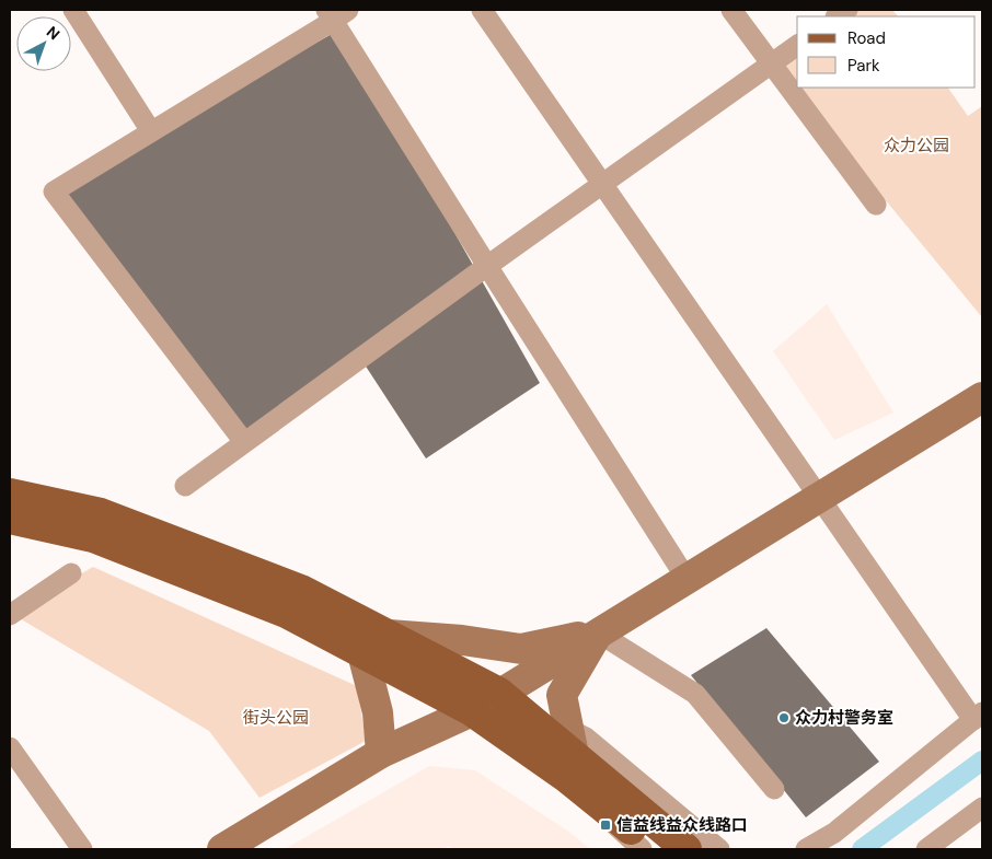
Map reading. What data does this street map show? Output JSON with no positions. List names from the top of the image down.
{
  "parks": ["众力公园", "街头公园"],
  "places": {
    "other": ["众力村警务室"],
    "transit": ["信益线益众线路口"]
  },
  "legend": ["Road", "Park"],
  "north": "top right"
}
